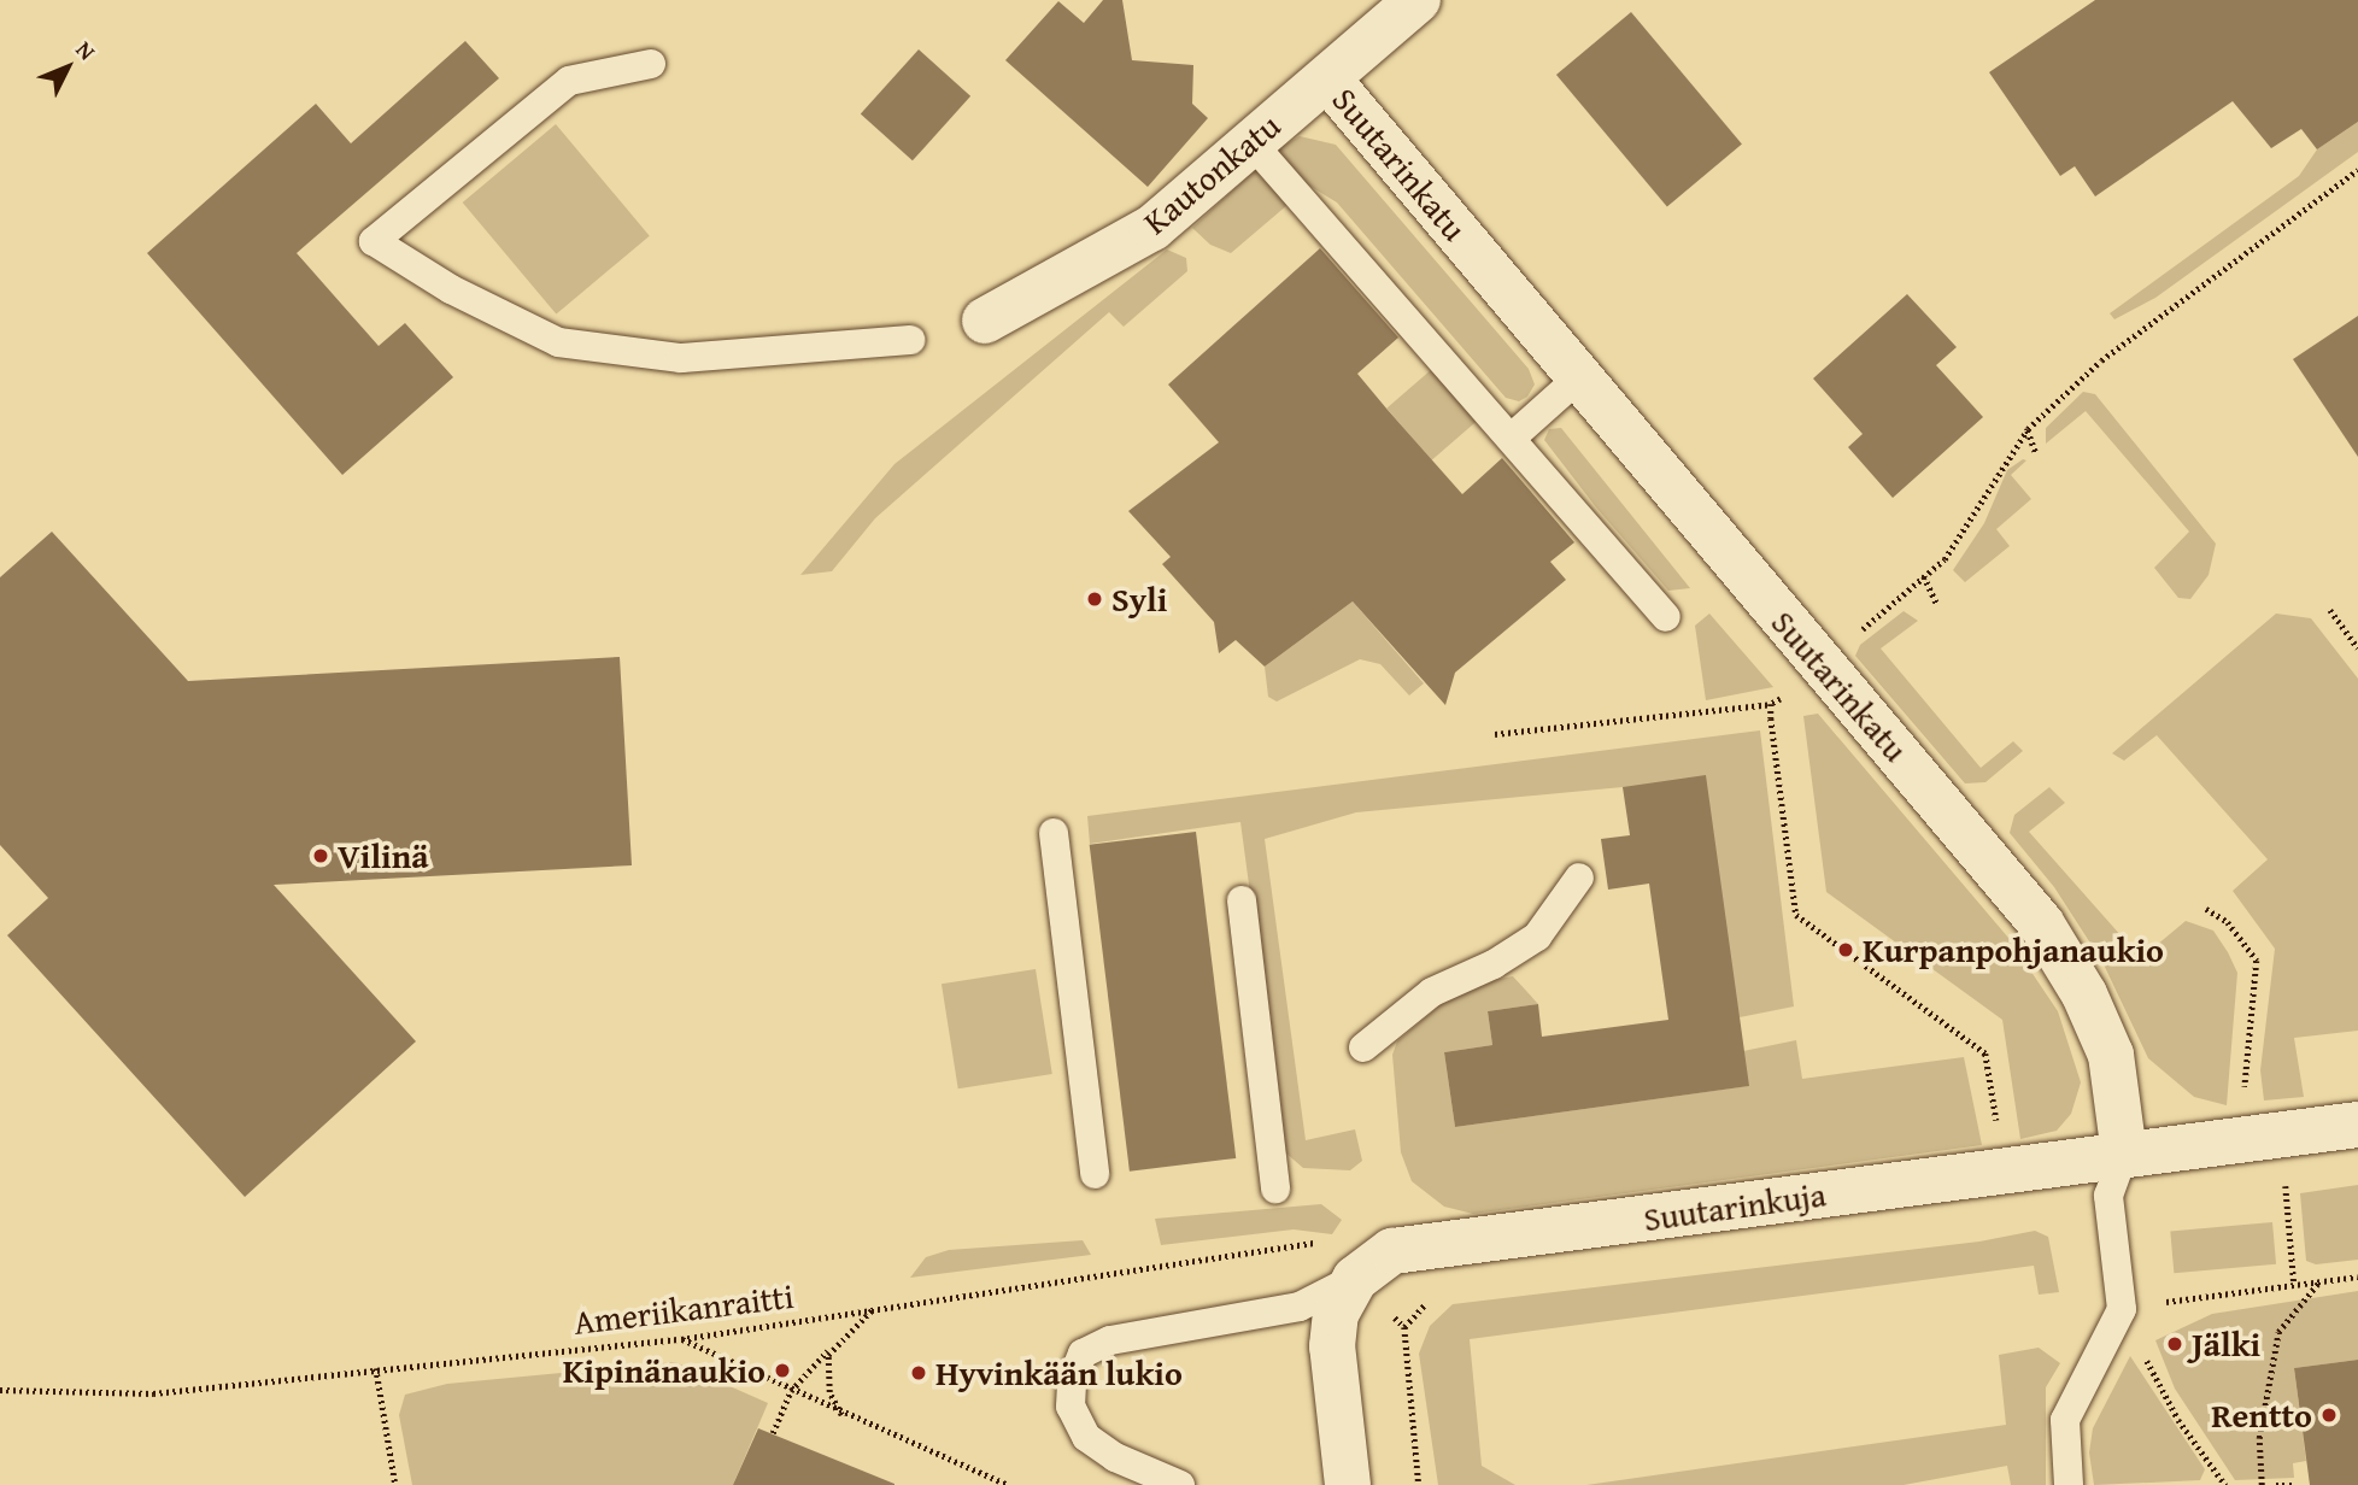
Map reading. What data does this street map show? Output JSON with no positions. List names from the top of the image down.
{
  "streets": {
    "street": ["Suutarinkatu", "Kautonkatu", "Suutarinkuja"],
    "path": ["Ameriikanraitti"]
  },
  "crossings": [
    ["Suutarinkatu", "Kautonkatu"],
    ["Suutarinkatu", "Suutarinkuja"],
    ["Suutarinkuja", "Ameriikanraitti"]
  ],
  "places": [
    "Syli",
    "Vilinä",
    "Kurpanpohjanaukio",
    "Jälki",
    "Kipinänaukio",
    "Hyvinkään lukio",
    "Rentto"
  ],
  "north": "top right"
}
